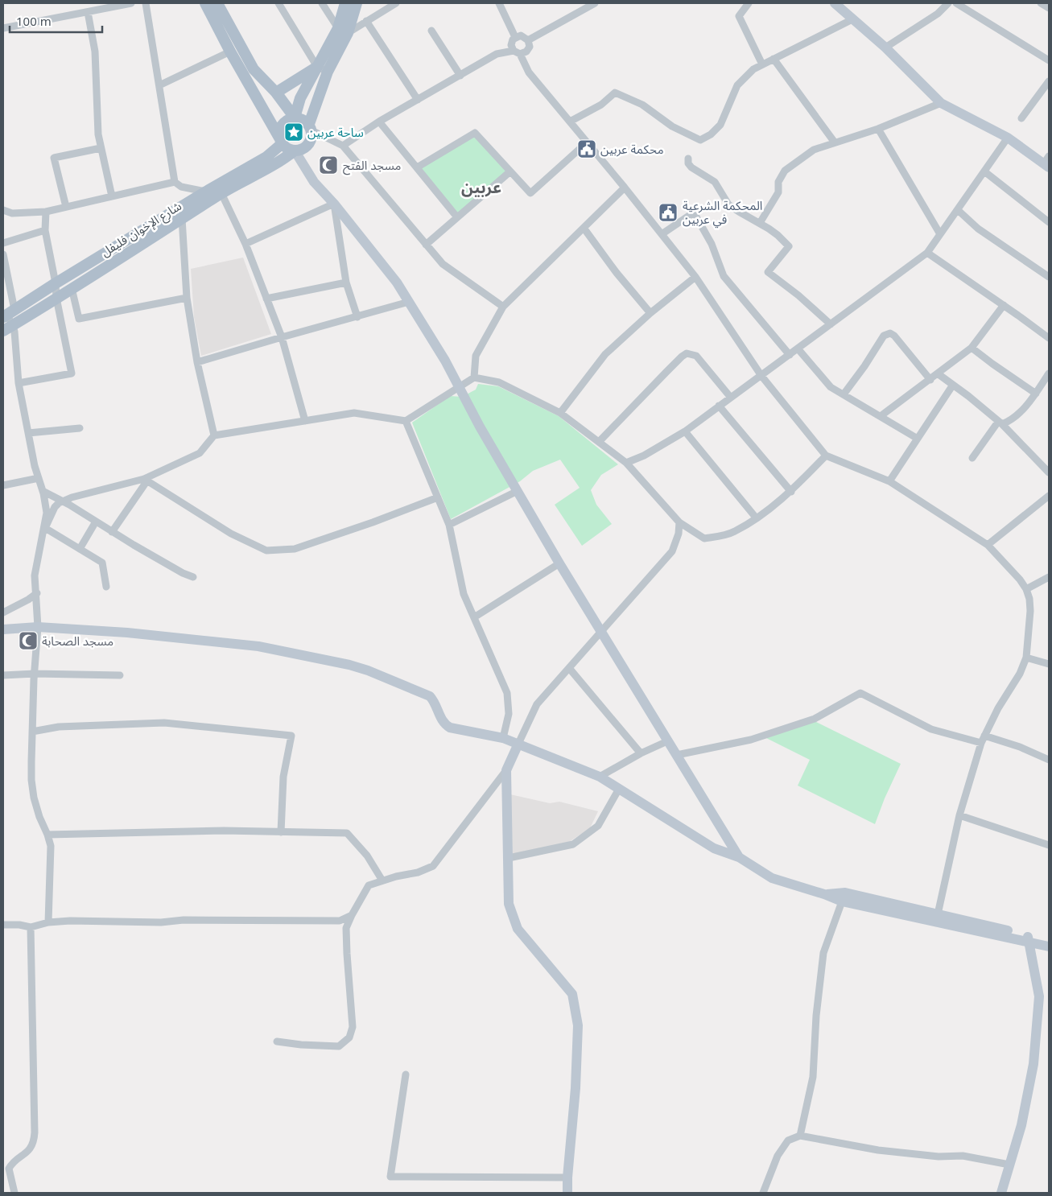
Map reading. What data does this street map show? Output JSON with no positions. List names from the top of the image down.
{
  "streets": {
    "main road": ["شارع الإخوان فليفل"]
  },
  "districts": ["عربين"],
  "places": {
    "place": ["ساحة عربين"],
    "public building": ["محكمة عربين", "المحكمة الشرعية في عربين"],
    "mosque": ["مسجد الفتح", "مسجد الصحابة"]
  },
  "scale_bar": "100 m"
}
